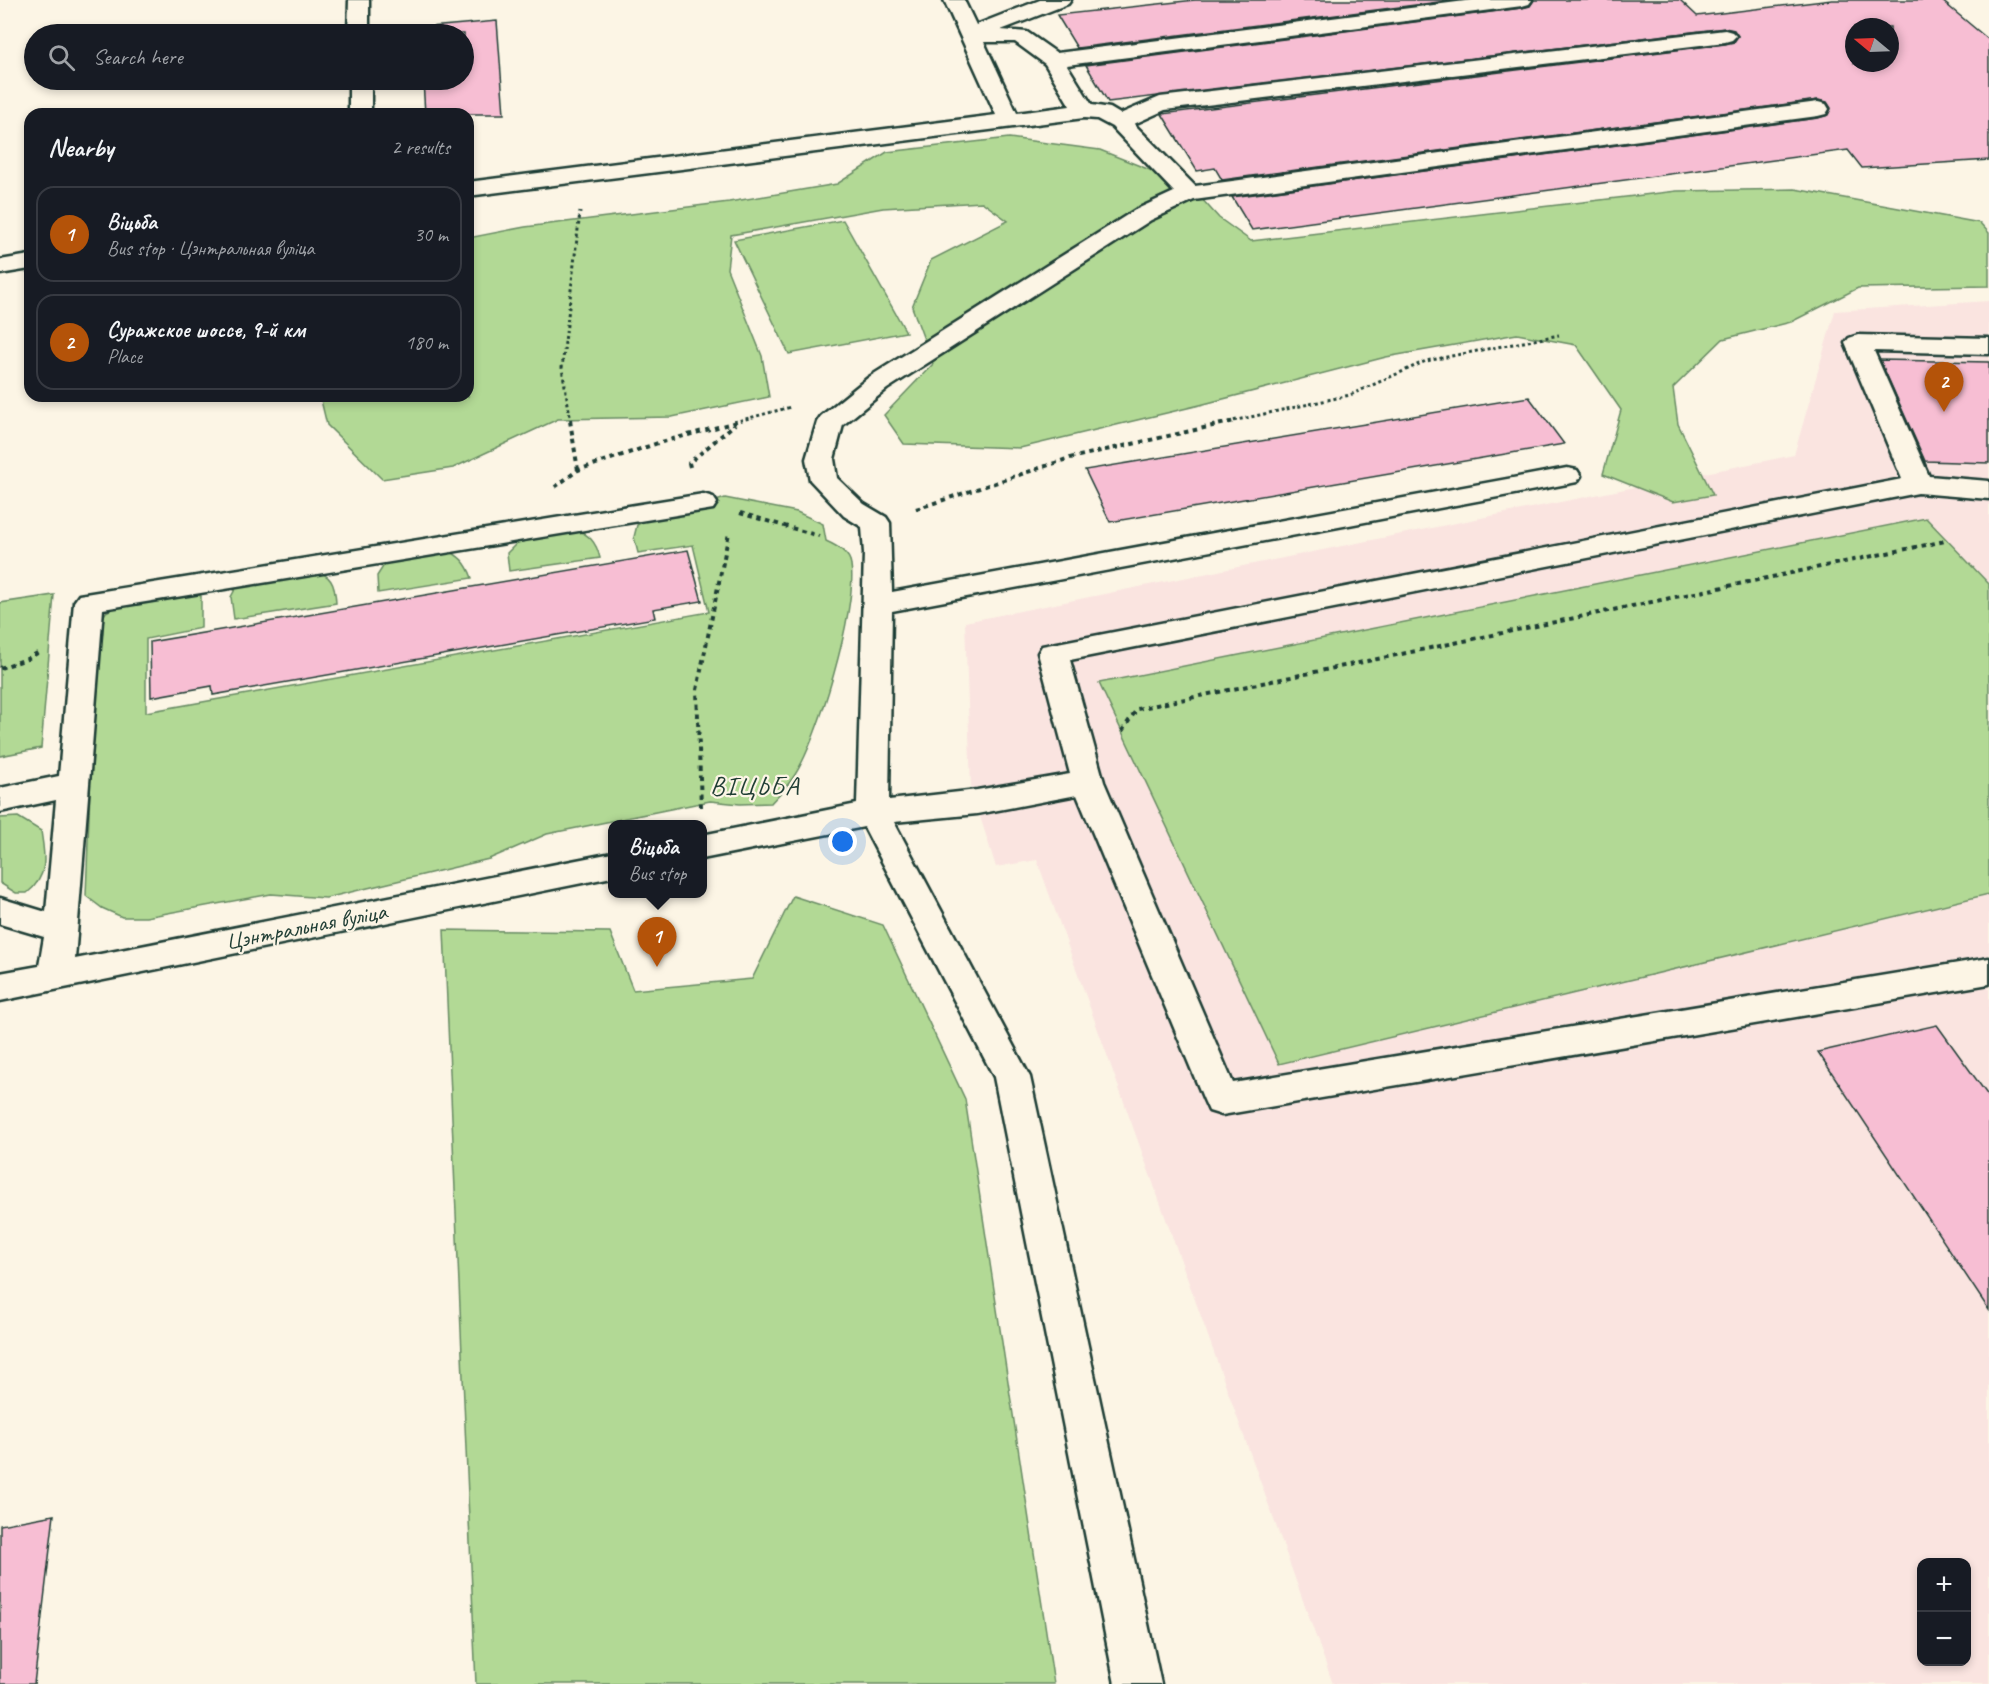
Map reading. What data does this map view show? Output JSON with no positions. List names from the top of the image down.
{
  "streets": {
    "street": ["Цэнтральная вуліца"]
  },
  "districts": ["ВІЦЬБА"],
  "north": "left",
  "page": {
    "search": "Search here",
    "heading": ["Nearby", "2 results"],
    "list": [
      {
        "mark": "1",
        "name": "Віцьба",
        "note": "Bus stop · Цэнтральная вуліца",
        "value": "30 m"
      },
      {
        "mark": "2",
        "name": "Суражское шоссе, 9-й км",
        "note": "Place",
        "value": "180 m"
      }
    ],
    "pins": ["2", "1"],
    "popup": ["Віцьба", "Bus stop"],
    "map_buttons": ["+", "−"]
  }
}
